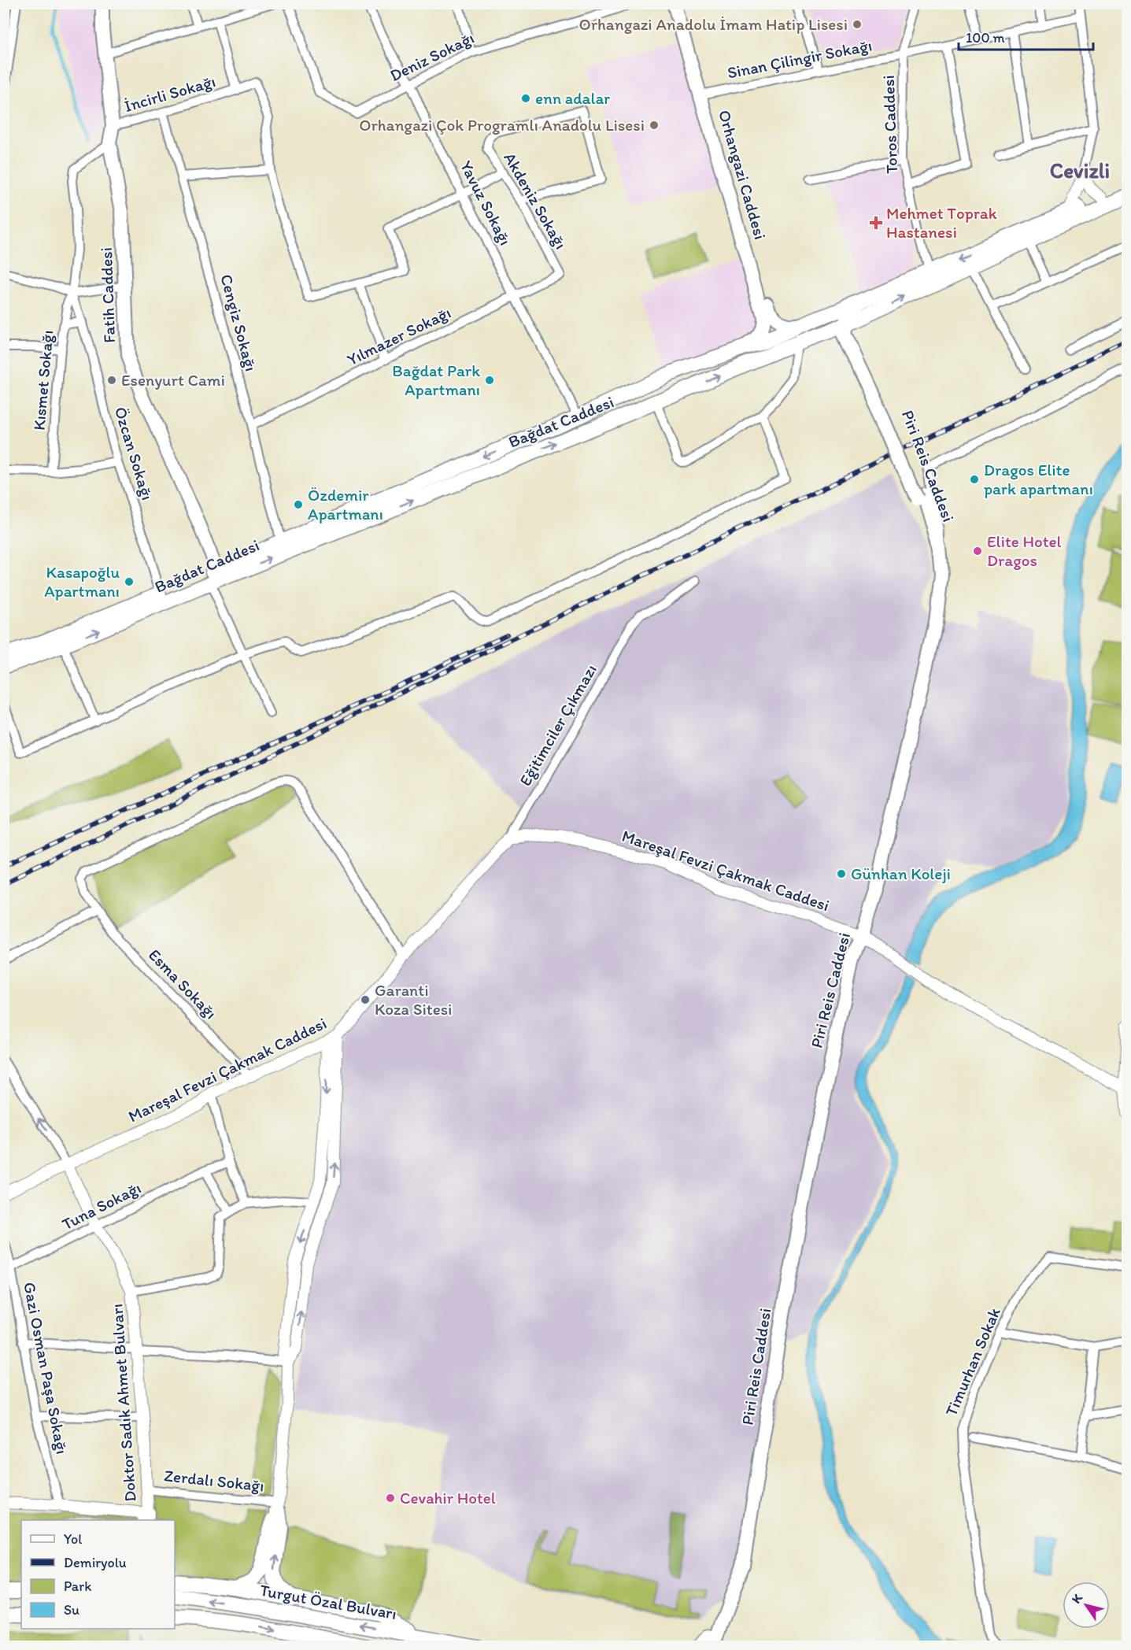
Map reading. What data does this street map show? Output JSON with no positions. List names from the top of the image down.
{
  "streets": {
    "main road": [
      "Orhangazi Caddesi",
      "Fatih Caddesi",
      "Bağdat Caddesi",
      "Piri Reis Caddesi",
      "Turgut Özal Bulvarı"
    ],
    "street": [
      "Deniz Sokağı",
      "Sinan Çilingir Sokağı",
      "İncirli Sokağı",
      "Toros Caddesi",
      "Akdeniz Sokağı",
      "Yavuz Sokağı",
      "Cengiz Sokağı",
      "Yılmazer Sokağı",
      "Kısmet Sokağı",
      "Özcan Sokağı",
      "Eğitimciler Çıkmazı",
      "Mareşal Fevzi Çakmak Caddesi",
      "Esma Sokağı",
      "Tuna Sokağı",
      "Timurhan Sokak",
      "Gazi Osman Paşa Sokağı",
      "Doktor Sadık Ahmet Bulvarı",
      "Zerdalı Sokağı"
    ]
  },
  "crossings": [
    ["Deniz Sokağı", "Yavuz Sokağı"],
    ["Sinan Çilingir Sokağı", "Toros Caddesi"],
    ["Sinan Çilingir Sokağı", "Orhangazi Caddesi"],
    ["İncirli Sokağı", "Fatih Caddesi"],
    ["İncirli Sokağı", "Cengiz Sokağı"],
    ["Toros Caddesi", "Bağdat Caddesi"],
    ["Orhangazi Caddesi", "Bağdat Caddesi"],
    ["Akdeniz Sokağı", "Yılmazer Sokağı"],
    ["Yavuz Sokağı", "Yılmazer Sokağı"],
    ["Yavuz Sokağı", "Bağdat Caddesi"],
    ["Fatih Caddesi", "Bağdat Caddesi"],
    ["Fatih Caddesi", "Özcan Sokağı"],
    ["Cengiz Sokağı", "Yılmazer Sokağı"],
    ["Cengiz Sokağı", "Bağdat Caddesi"],
    ["Kısmet Sokağı", "Özcan Sokağı"],
    ["Bağdat Caddesi", "Özcan Sokağı"],
    ["Bağdat Caddesi", "Piri Reis Caddesi"],
    ["Piri Reis Caddesi", "Mareşal Fevzi Çakmak Caddesi"],
    ["Eğitimciler Çıkmazı", "Mareşal Fevzi Çakmak Caddesi"],
    ["Mareşal Fevzi Çakmak Caddesi", "Esma Sokağı"],
    ["Mareşal Fevzi Çakmak Caddesi", "Doktor Sadık Ahmet Bulvarı"],
    ["Tuna Sokağı", "Gazi Osman Paşa Sokağı"],
    ["Tuna Sokağı", "Doktor Sadık Ahmet Bulvarı"],
    ["Doktor Sadık Ahmet Bulvarı", "Zerdalı Sokağı"]
  ],
  "districts": ["Cevizli"],
  "places": {
    "other": [
      "Orhangazi Anadolu İmam Hatip Lisesi",
      "enn adalar",
      "Orhangazi Çok Programlı Anadolu Lisesi",
      "Esenyurt Cami",
      "Bağdat Park Apartmanı",
      "Dragos Elite park apartmanı",
      "Özdemir Apartmanı",
      "Elite Hotel Dragos",
      "Kasapoğlu Apartmanı",
      "Günhan Koleji",
      "Garanti Koza Sitesi",
      "Cevahir Hotel"
    ],
    "health": ["Mehmet Toprak Hastanesi"]
  },
  "legend": [
    "Yol",
    "Demiryolu",
    "Park",
    "Su"
  ],
  "scale_bar": "100 m",
  "north": "top left"
}
